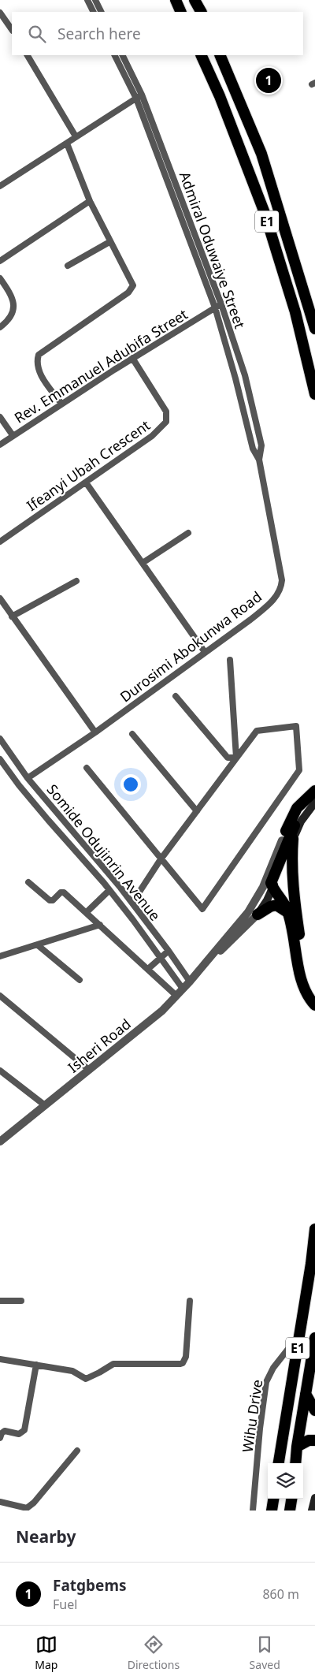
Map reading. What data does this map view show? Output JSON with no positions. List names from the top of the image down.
{
  "streets": {
    "highway": ["E1"],
    "main road": ["Isheri Road"],
    "street": [
      "Admiral Oduwaiye Street",
      "Rev. Emmanuel Adubifa Street",
      "Ifeanyi Ubah Crescent",
      "Durosimi Abokunwa Road",
      "Somide Odujinrin Avenue",
      "Wihu Drive"
    ]
  },
  "crossings": [
    ["E1", "Wihu Drive"],
    ["Admiral Oduwaiye Street", "Rev. Emmanuel Adubifa Street"],
    ["Admiral Oduwaiye Street", "Durosimi Abokunwa Road"],
    ["Rev. Emmanuel Adubifa Street", "Ifeanyi Ubah Crescent"],
    ["Rev. Emmanuel Adubifa Street", "Durosimi Abokunwa Road"],
    ["Durosimi Abokunwa Road", "Somide Odujinrin Avenue"],
    ["Somide Odujinrin Avenue", "Isheri Road"]
  ],
  "page": {
    "search": "Search here",
    "pins": "1",
    "heading": "Nearby",
    "list": [
      {
        "mark": "1",
        "name": "Fatgbems",
        "note": "Fuel",
        "value": "860 m"
      }
    ],
    "nav": ["Map", "Directions", "Saved"]
  }
}
